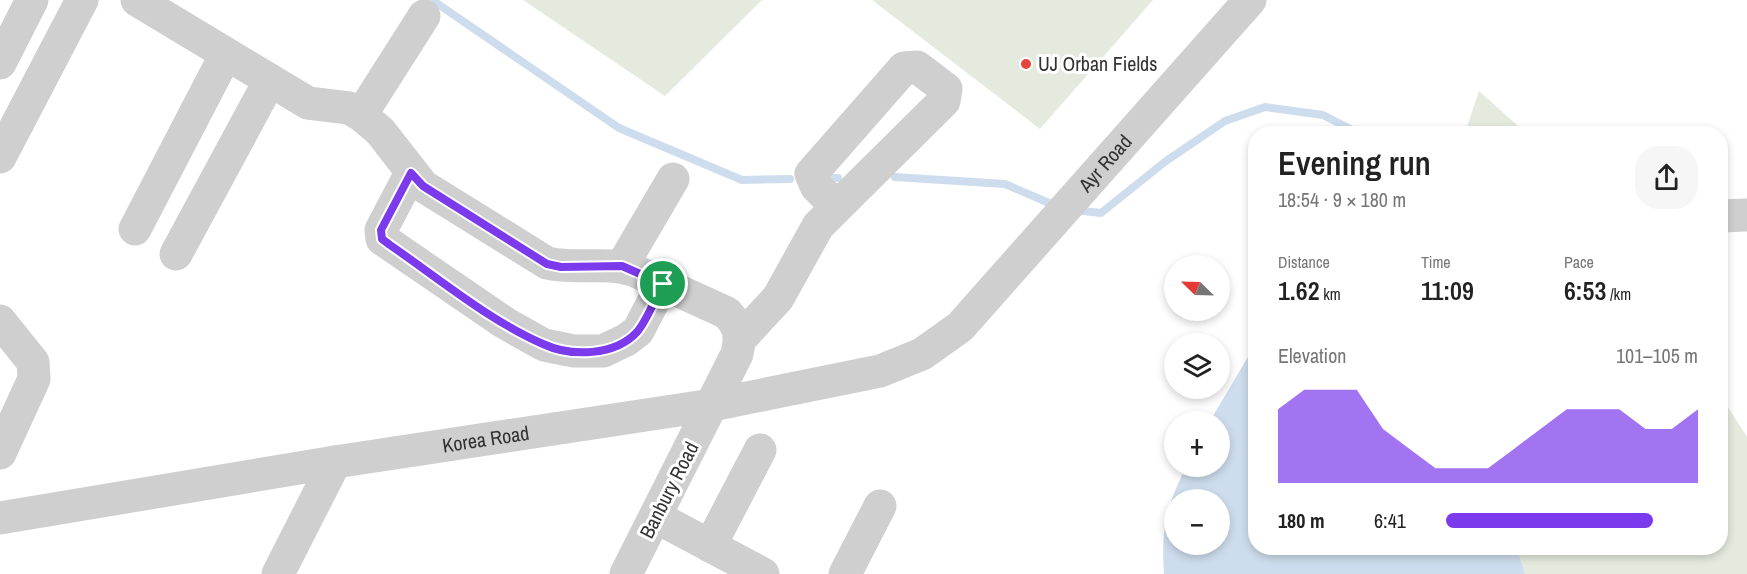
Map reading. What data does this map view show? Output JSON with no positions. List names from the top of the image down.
{
  "streets": {
    "street": ["Ayr Road", "Korea Road", "Banbury Road"]
  },
  "crossings": [
    ["Ayr Road", "Korea Road"],
    ["Korea Road", "Banbury Road"]
  ],
  "places": ["UJ Orban Fields"],
  "north": "top left",
  "page": {
    "heading": ["Evening run", "18:54 · 9 × 180 m"],
    "stats": [
      ["Distance", "1.62 km"],
      ["Time", "11:09"],
      ["Pace", "6:53 /km"]
    ],
    "map_buttons": ["+", "−"],
    "chart": ["Elevation", "101–105 m"],
    "list": [
      {
        "name": "180 m",
        "note": "6:41"
      }
    ]
  }
}
